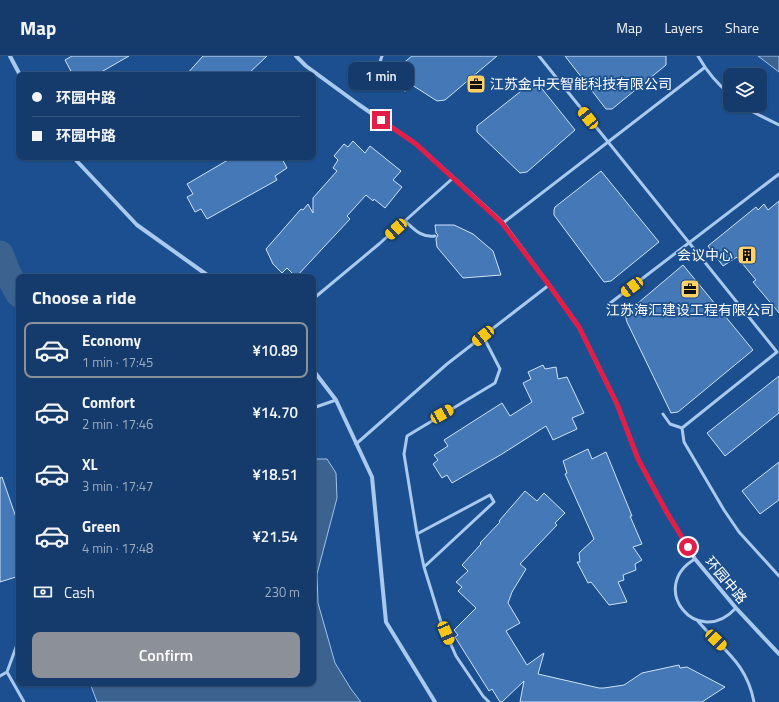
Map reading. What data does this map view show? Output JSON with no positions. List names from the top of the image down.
{
  "streets": {
    "street": ["环园中路"]
  },
  "places": {
    "office": ["江苏金中天智能科技有限公司", "江苏海汇建设工程有限公司"],
    "building": ["会议中心"]
  },
  "page": {
    "header": "Map",
    "nav": ["Map", "Layers", "Share"],
    "bubble": "1 min",
    "banner": ["环园中路", "环园中路"],
    "heading": "Choose a ride",
    "list": [
      {
        "name": "Economy",
        "note": "1 min · 17:45",
        "value": "¥10.89"
      },
      {
        "name": "Comfort",
        "note": "2 min · 17:46",
        "value": "¥14.70"
      },
      {
        "name": "XL",
        "note": "3 min · 17:47",
        "value": "¥18.51"
      },
      {
        "name": "Green",
        "note": "4 min · 17:48",
        "value": "¥21.54"
      }
    ],
    "pay": ["Cash", "230 m"],
    "buttons": "Confirm"
  }
}
